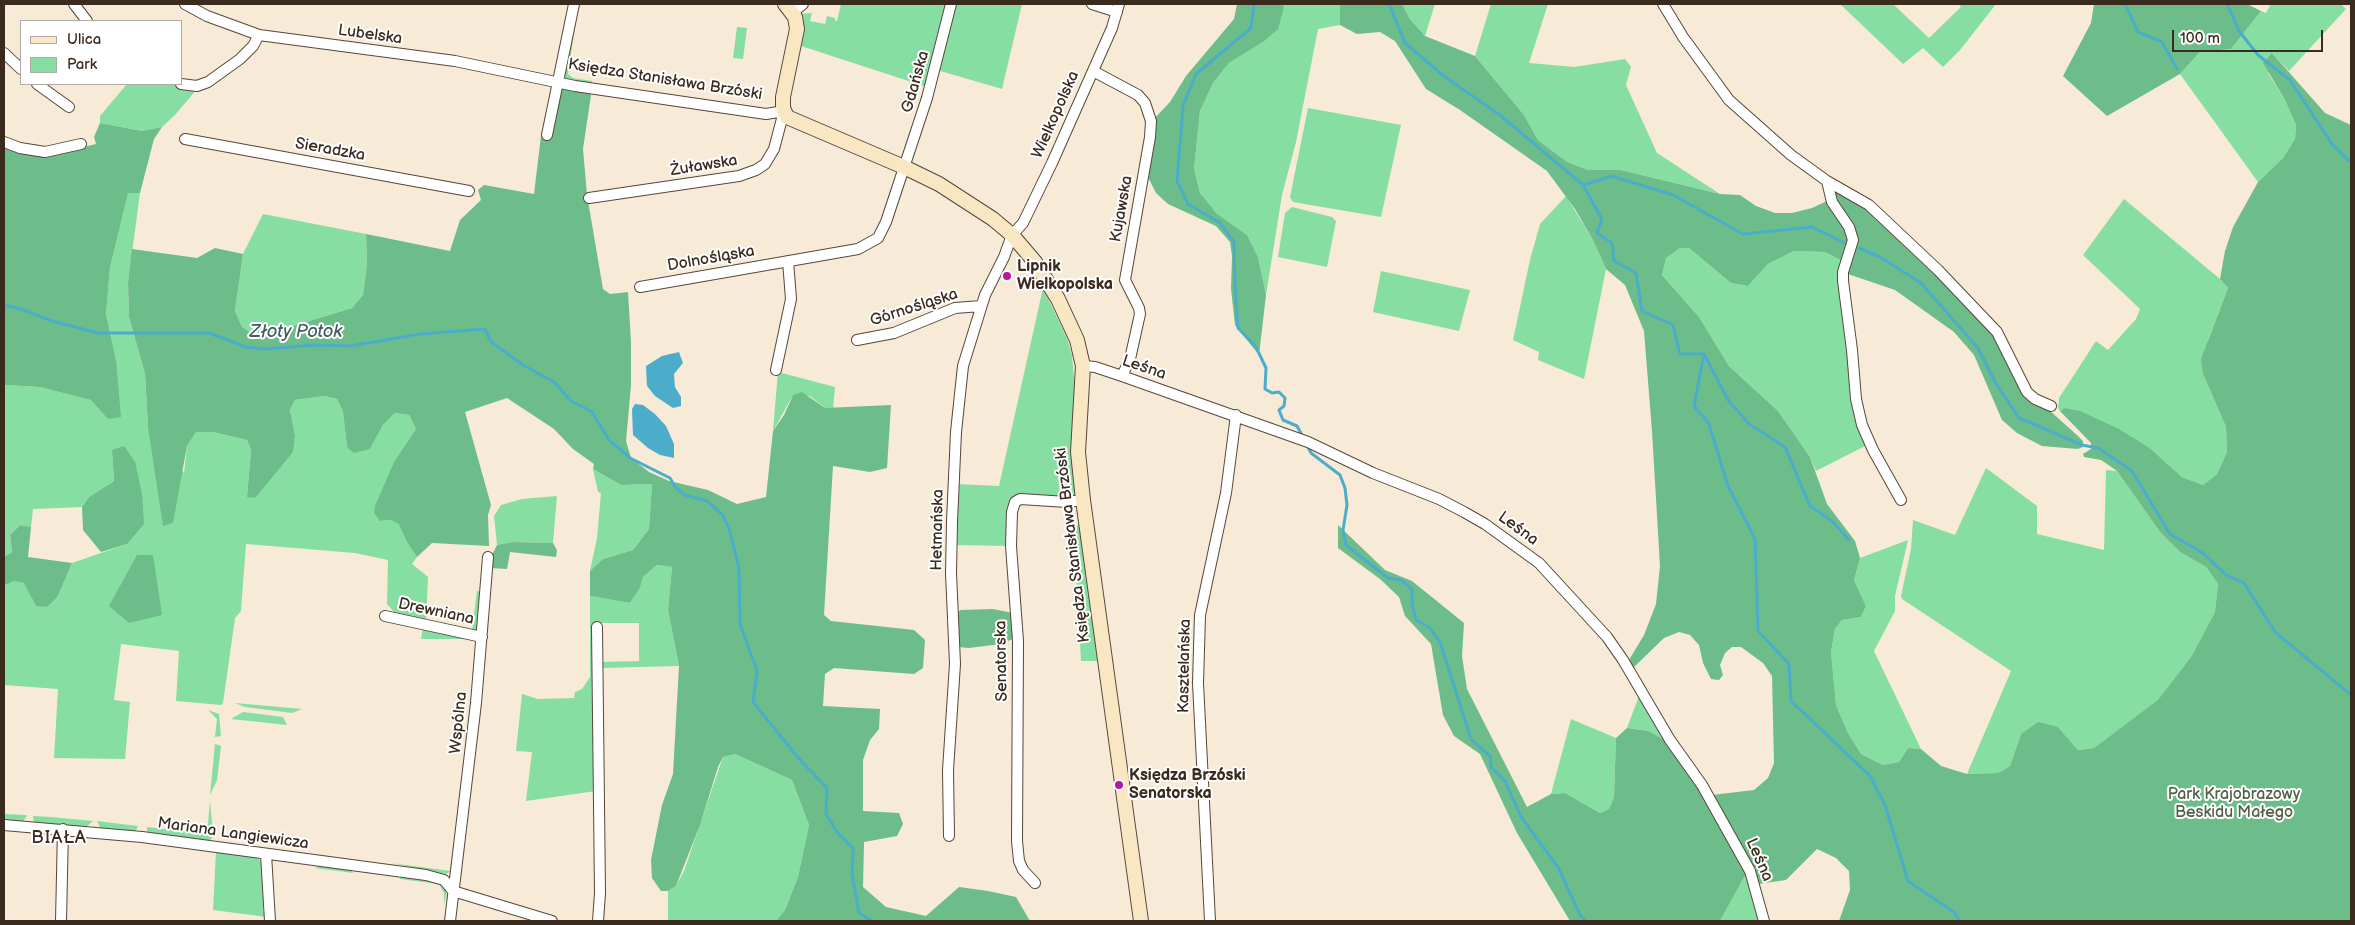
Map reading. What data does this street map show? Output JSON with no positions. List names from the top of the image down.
{
  "streets": {
    "street": [
      "Lubelska",
      "Księdza Stanisława Brzóski",
      "Gdańska",
      "Wielkopolska",
      "Sieradzka",
      "Żuławska",
      "Kujawska",
      "Dolnośląska",
      "Górnośląska",
      "Leśna",
      "Hetmańska",
      "Drewniana",
      "Senatorska",
      "Kasztelańska",
      "Wspólna",
      "Mariana Langiewicza"
    ]
  },
  "crossings": [
    ["Lubelska", "Księdza Stanisława Brzóski"],
    ["Księdza Stanisława Brzóski", "Gdańska"],
    ["Księdza Stanisława Brzóski", "Wielkopolska"],
    ["Księdza Stanisława Brzóski", "Żuławska"],
    ["Księdza Stanisława Brzóski", "Dolnośląska"],
    ["Księdza Stanisława Brzóski", "Leśna"],
    ["Księdza Stanisława Brzóski", "Hetmańska"],
    ["Księdza Stanisława Brzóski", "Senatorska"],
    ["Gdańska", "Dolnośląska"],
    ["Wielkopolska", "Kujawska"],
    ["Wielkopolska", "Hetmańska"],
    ["Kujawska", "Leśna"],
    ["Górnośląska", "Hetmańska"],
    ["Leśna", "Kasztelańska"],
    ["Drewniana", "Wspólna"],
    ["Wspólna", "Mariana Langiewicza"]
  ],
  "districts": ["BIAŁA"],
  "water": ["Złoty Potok"],
  "parks": ["Park Krajobrazowy Beskidu Małego"],
  "places": ["Lipnik Wielkopolska", "Księdza Brzóski Senatorska"],
  "legend": ["Ulica", "Park"],
  "scale_bar": "100 m"
}
